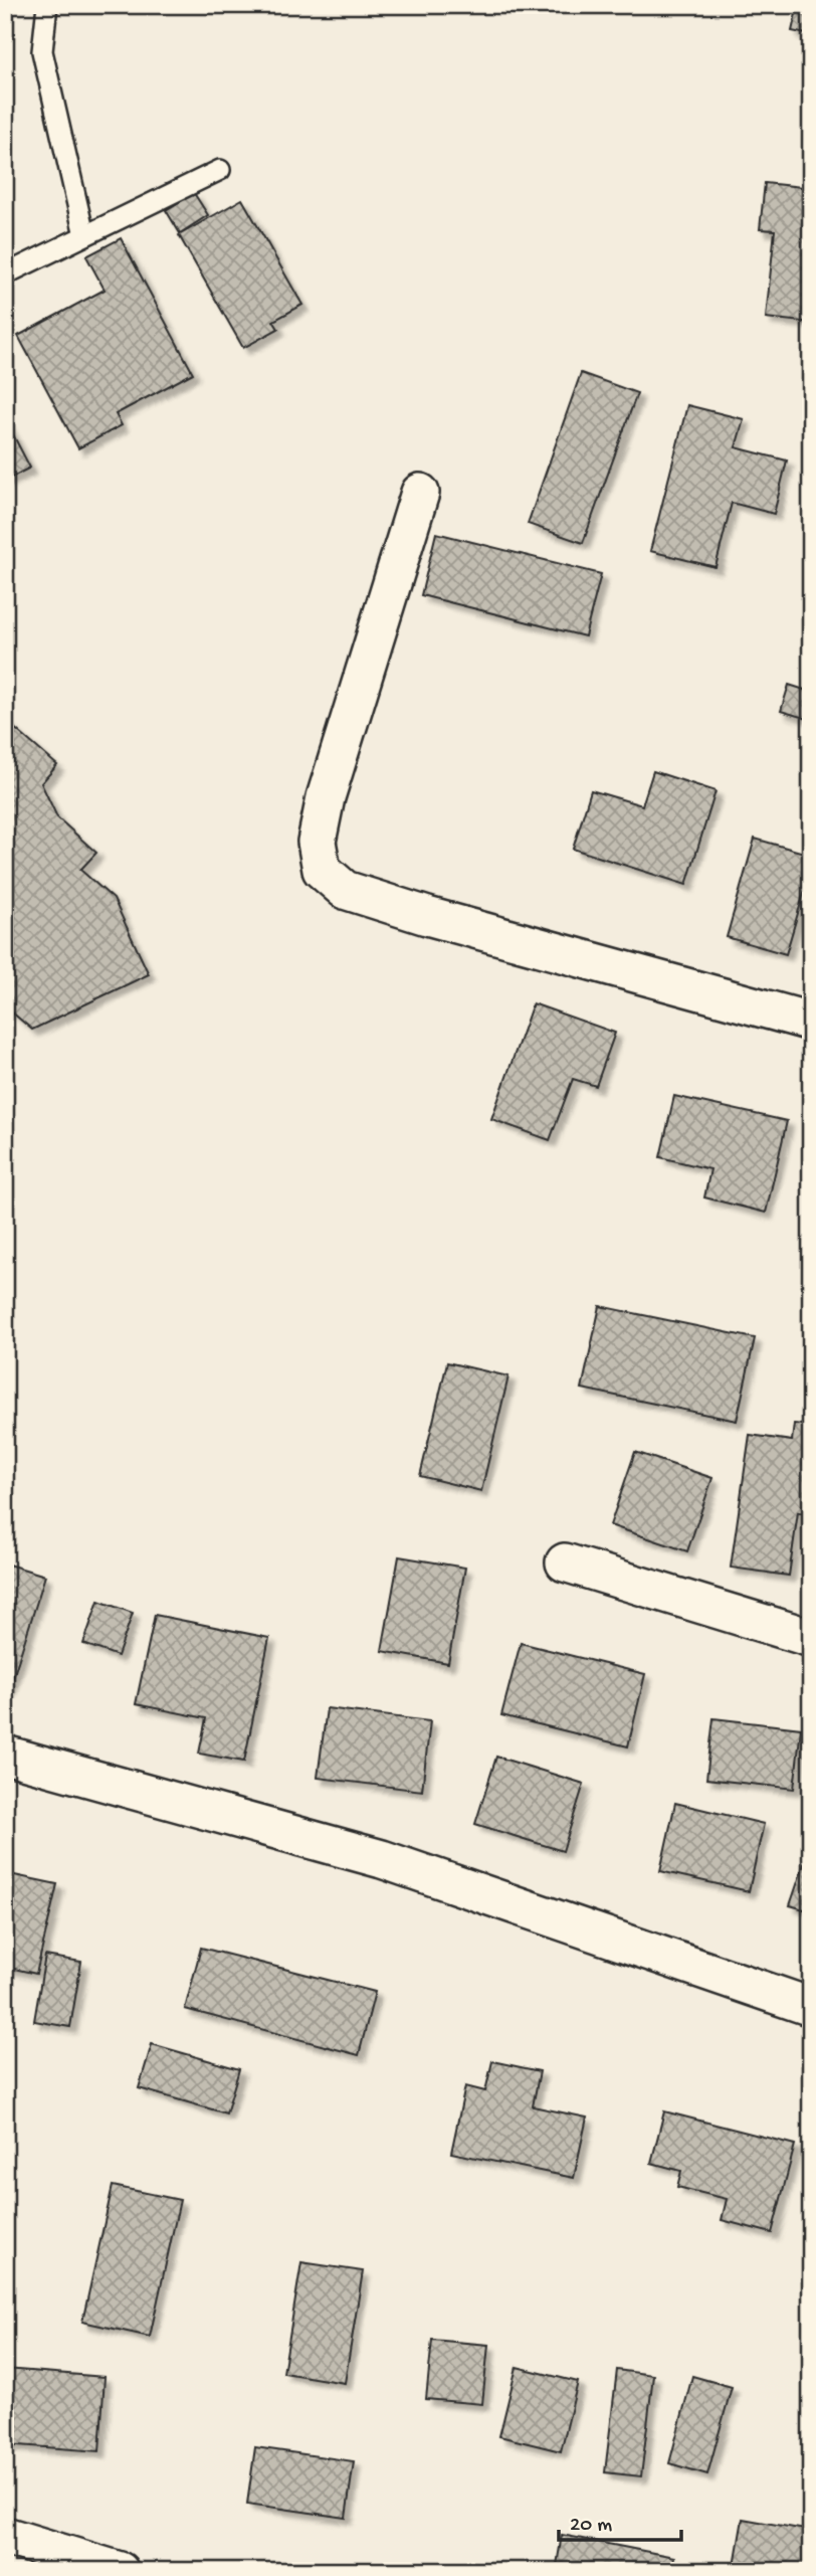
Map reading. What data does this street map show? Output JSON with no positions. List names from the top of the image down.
{
  "scale_bar": "20 m"
}
